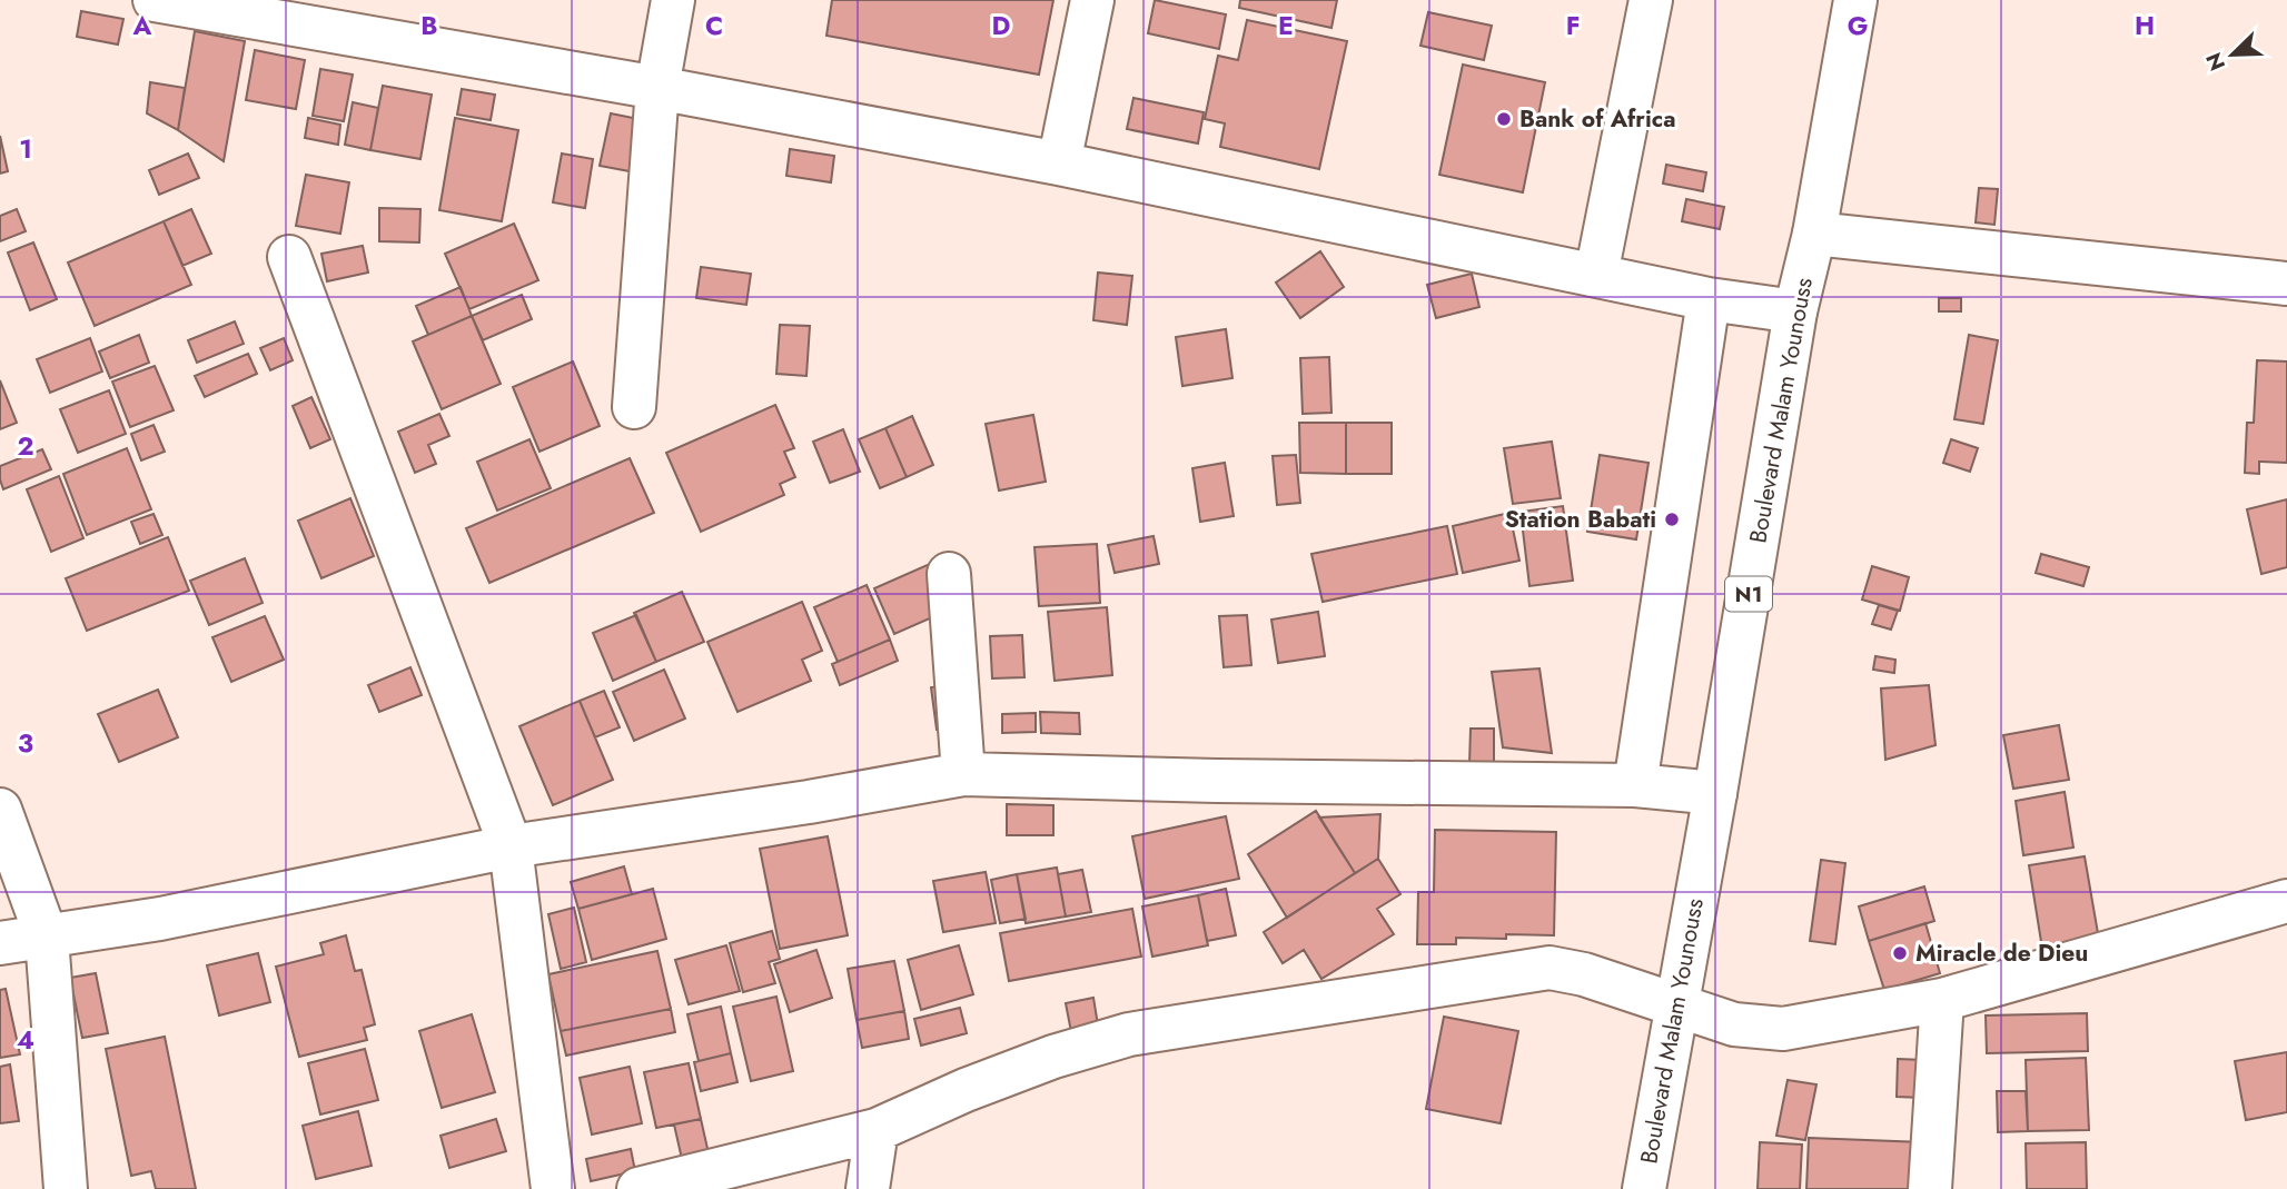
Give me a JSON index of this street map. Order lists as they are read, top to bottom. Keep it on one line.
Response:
{"streets":{"street":["Boulevard Malam Younouss","N1"]},"places":["Bank of Africa","Station Babati","Miracle de Dieu"],"north":"bottom left","grid":{"columns":["A","B","C","D","E","F","G","H"],"rows":["1","2","3","4"]}}
